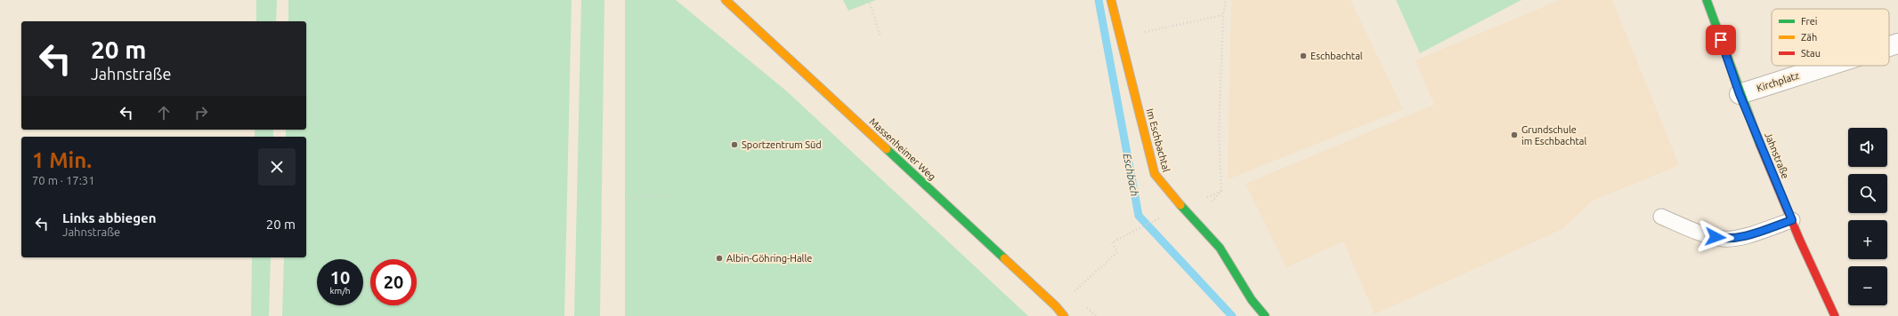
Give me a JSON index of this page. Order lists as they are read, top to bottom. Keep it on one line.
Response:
{"streets":{"street":["Kirchplatz","Im Eschbachtal","Massenheimer Weg","Jahnstraße"]},"crossings":[["Kirchplatz","Jahnstraße"]],"water":["Eschbach"],"places":["Eschbachtal","Grundschule im Eschbachtal","Sportzentrum Süd","Albin-Göhring-Halle"],"legend":["Frei","Zäh","Stau"],"page":{"turn":["20 m","Jahnstraße"],"map_buttons":["+","−"],"heading":["1 Min.","70 m · 17:31"],"list":[{"name":"Links abbiegen","note":"Jahnstraße","value":"20 m"}],"speed":"10 km/h","limit":"20"}}
